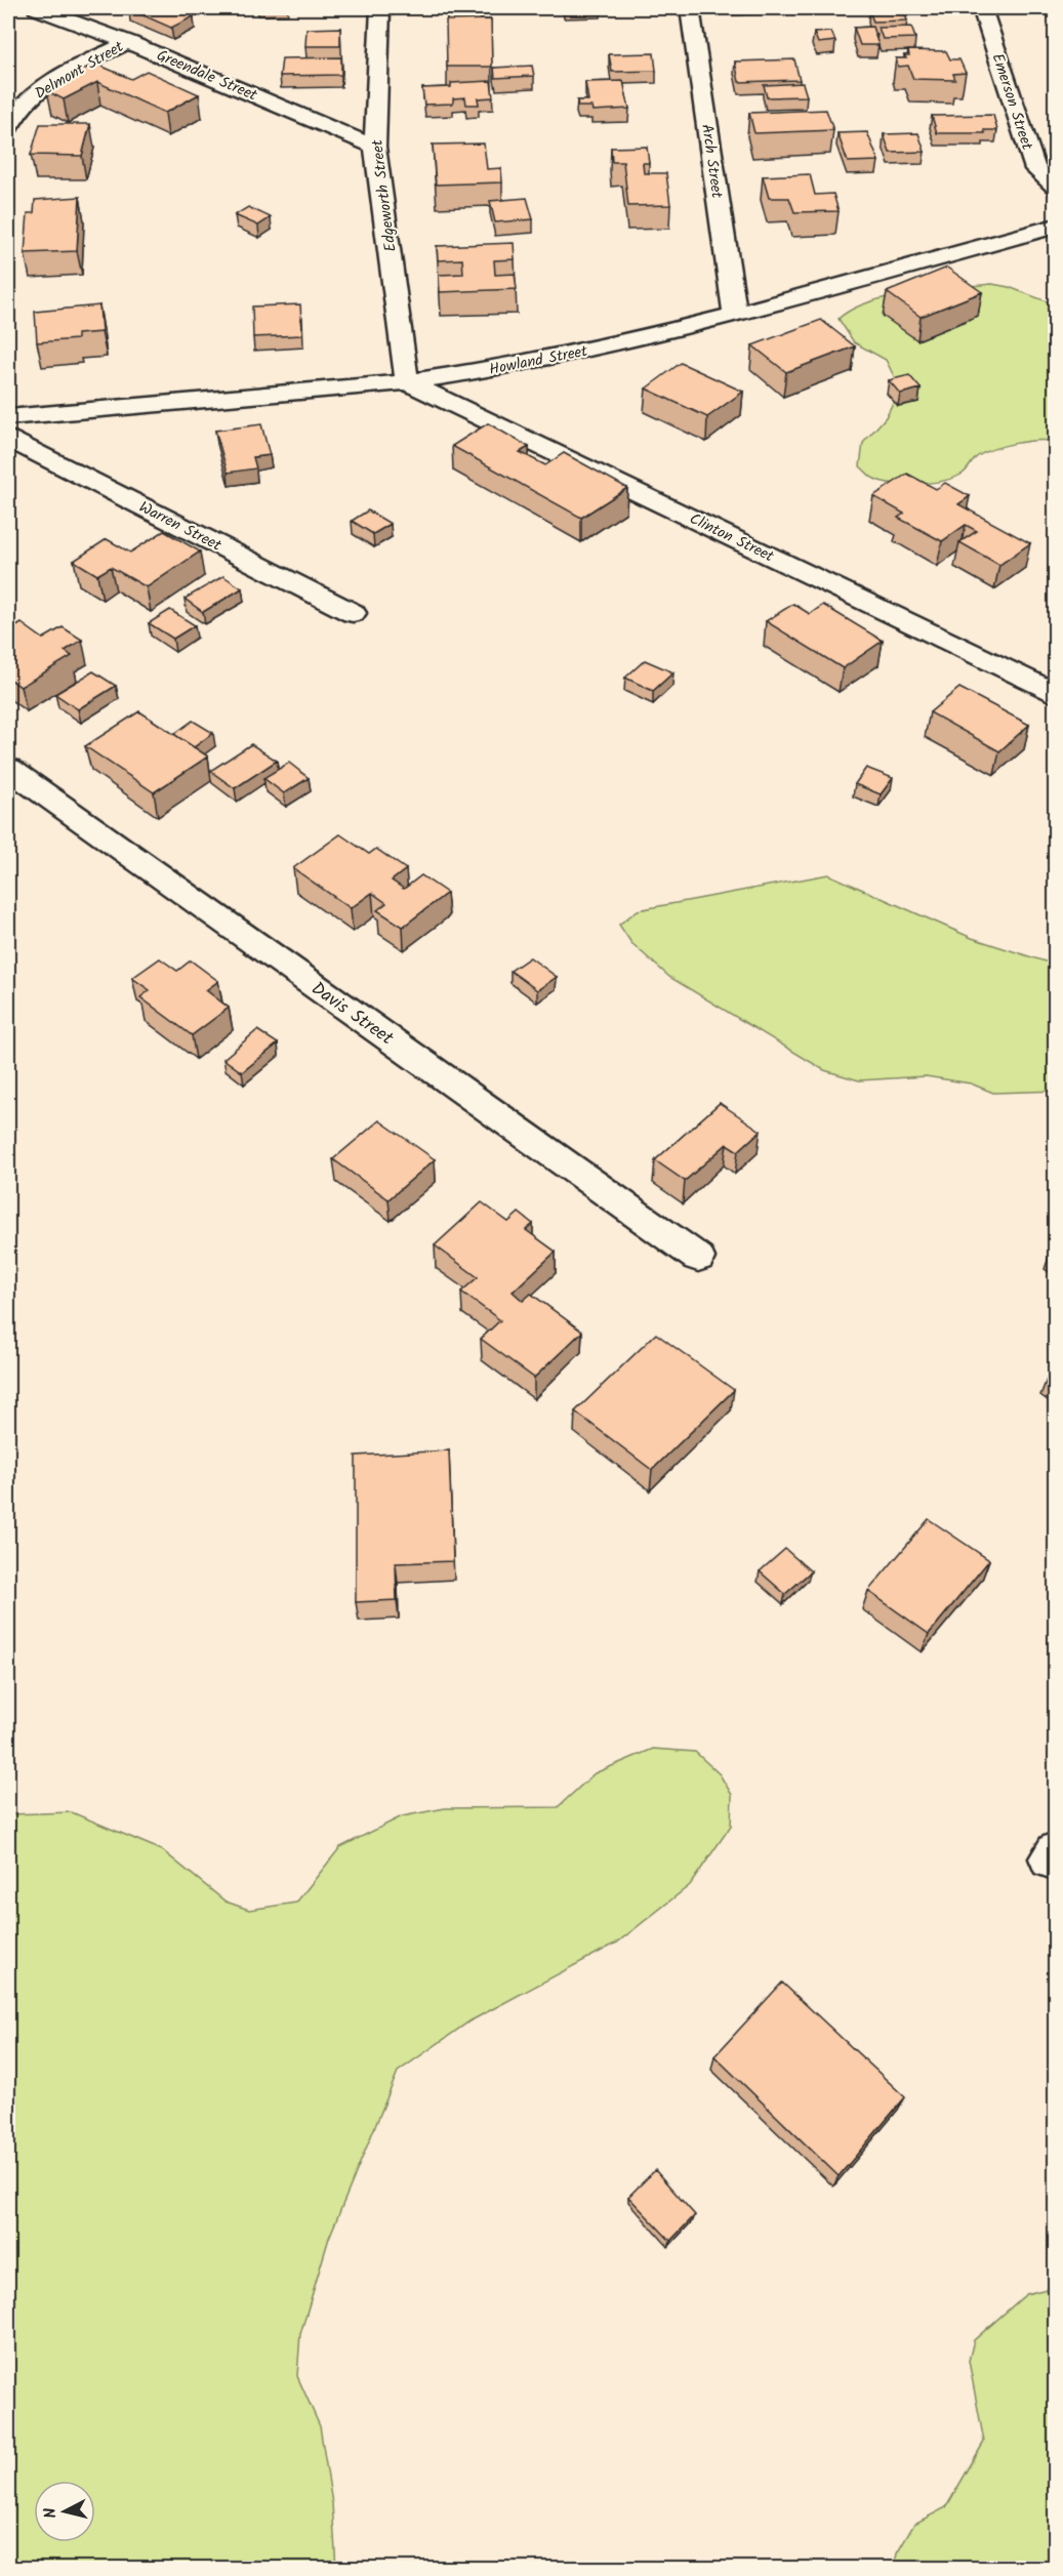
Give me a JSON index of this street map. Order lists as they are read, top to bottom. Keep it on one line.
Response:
{"streets":{"street":["Delmont Street","Greendale Street","Emerson Street","Arch Street","Edgeworth Street","Howland Street","Warren Street","Clinton Street","Davis Street"]},"crossings":[["Delmont Street","Greendale Street"],["Greendale Street","Edgeworth Street"],["Arch Street","Howland Street"],["Edgeworth Street","Howland Street"],["Edgeworth Street","Clinton Street"],["Howland Street","Clinton Street"]],"north":"left"}
